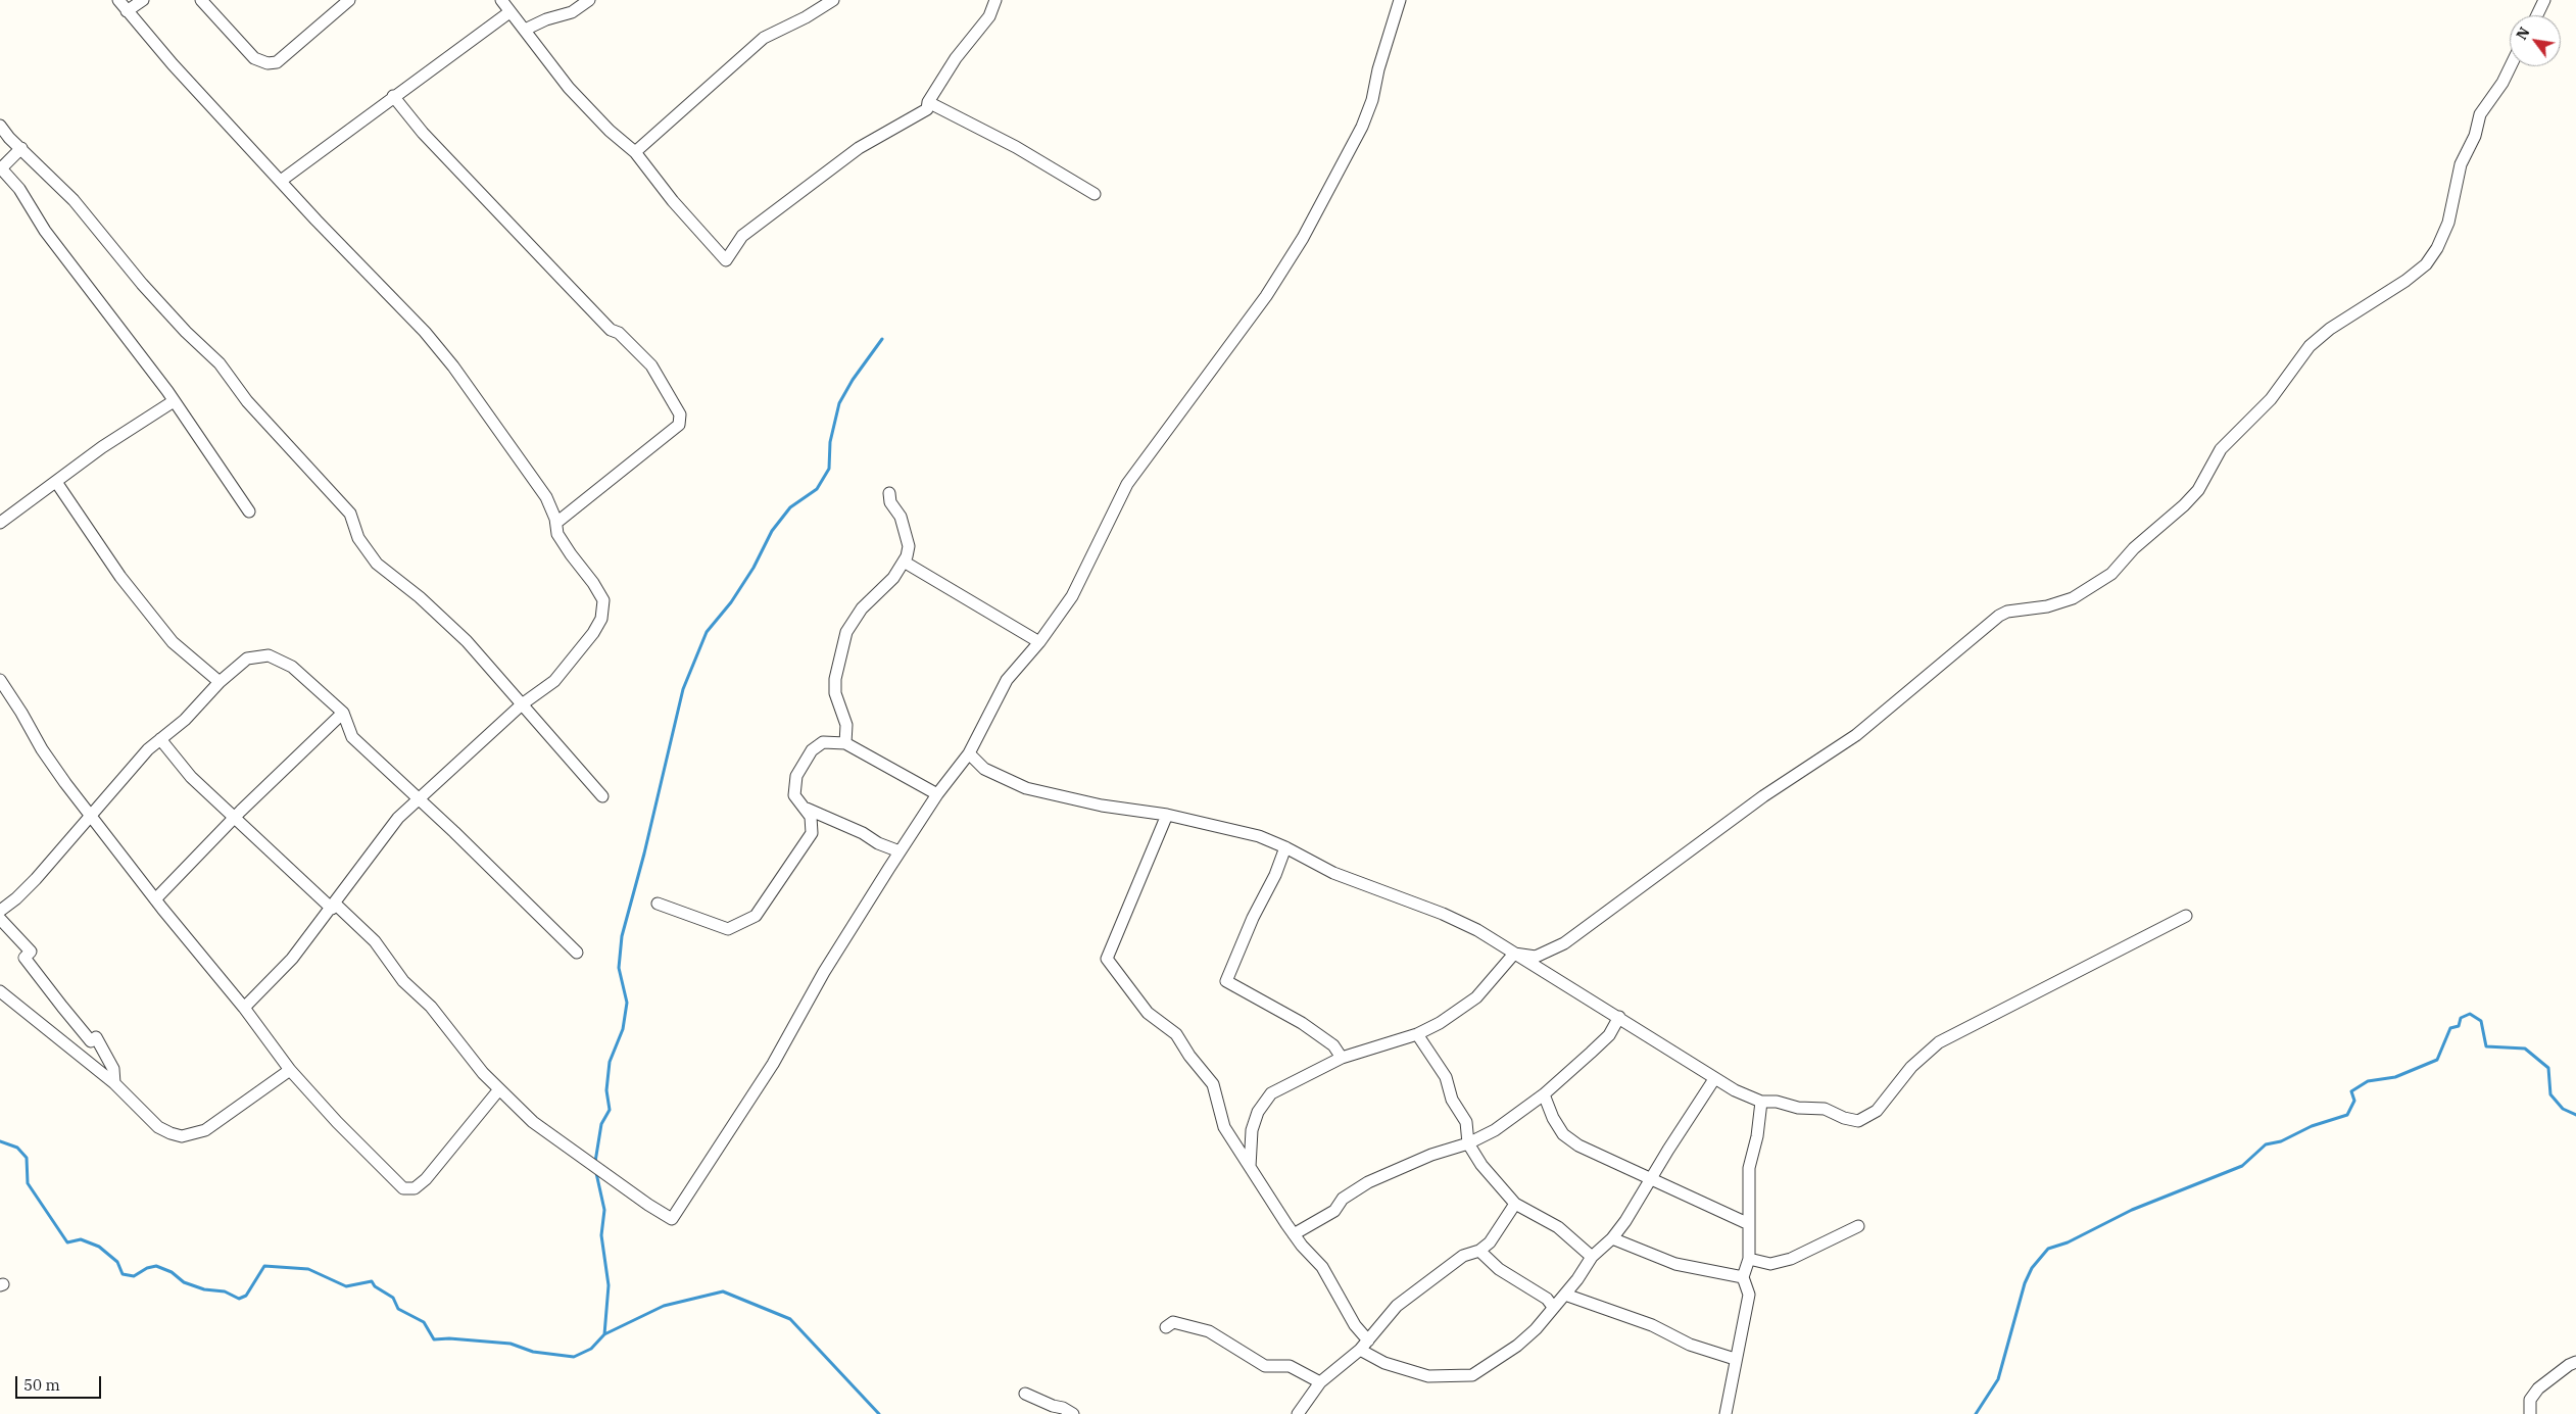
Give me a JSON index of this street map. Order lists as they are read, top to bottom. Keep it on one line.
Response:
{"scale_bar":"50 m","north":"top left"}
